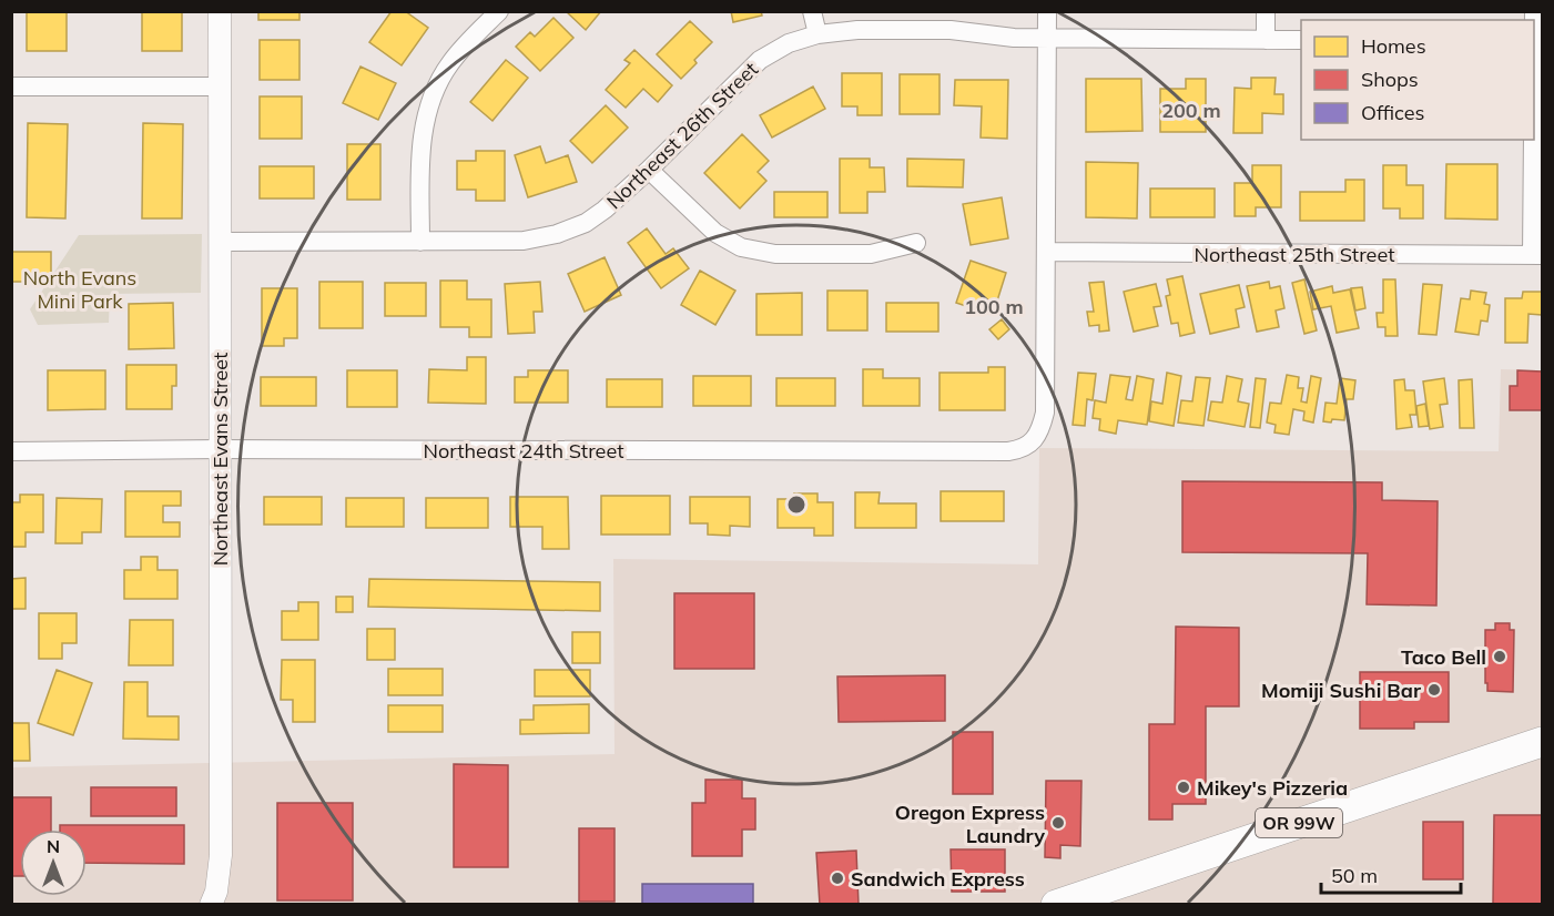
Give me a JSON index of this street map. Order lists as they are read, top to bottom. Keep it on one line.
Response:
{"streets":{"highway":["OR 99W"],"street":["Northeast 26th Street","Northeast 25th Street","Northeast 24th Street","Northeast Evans Street"]},"crossings":[["Northeast 26th Street","Northeast Evans Street"],["Northeast 25th Street","Northeast 24th Street"],["Northeast 24th Street","Northeast Evans Street"]],"parks":["North Evans Mini Park"],"places":["Taco Bell","Momiji Sushi Bar","Mikey's Pizzeria","Oregon Express Laundry","Sandwich Express"],"legend":["Homes","Shops","Offices"],"scale_bar":"50 m","north":"top","rings":["200 m","100 m"]}
